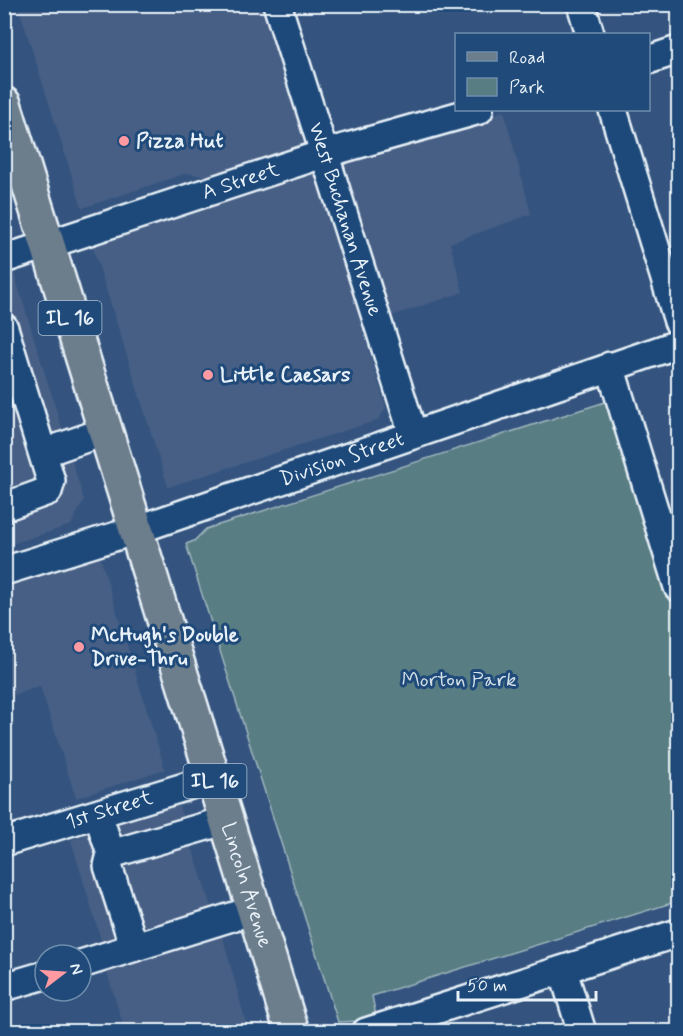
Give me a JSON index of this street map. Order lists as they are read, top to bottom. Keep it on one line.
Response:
{"streets":{"main road":["IL 16","Lincoln Avenue"],"street":["A Street","West Buchanan Avenue","Division Street","1st Street"]},"crossings":[["A Street","West Buchanan Avenue"],["A Street","IL 16"],["West Buchanan Avenue","Division Street"],["IL 16","Division Street"],["IL 16","Lincoln Avenue"],["Division Street","Lincoln Avenue"],["1st Street","Lincoln Avenue"]],"parks":["Morton Park"],"places":["Pizza Hut","Little Caesars","McHugh's Double Drive-Thru"],"legend":["Road","Park"],"scale_bar":"50 m","north":"right"}
